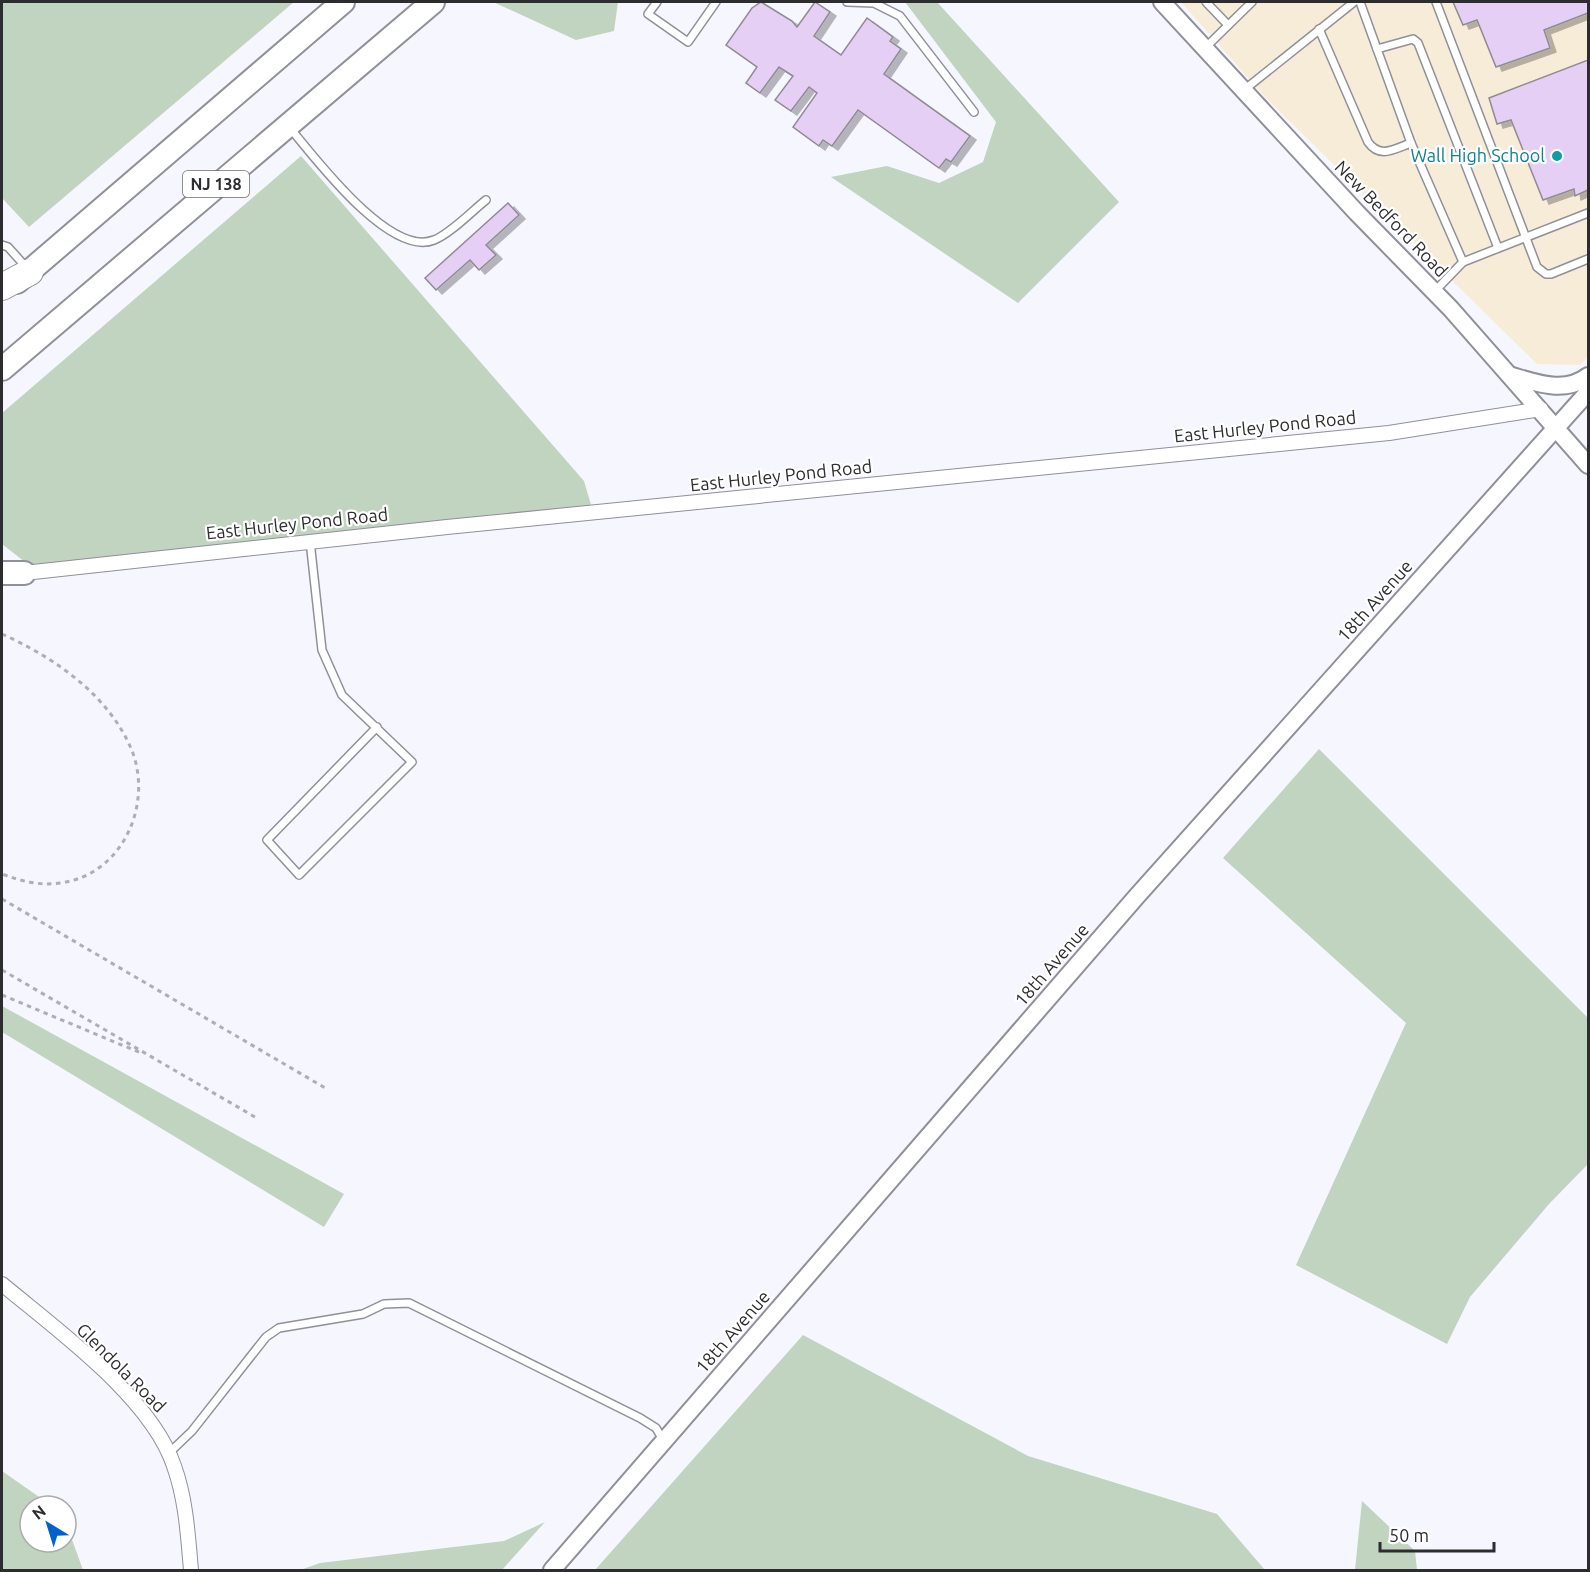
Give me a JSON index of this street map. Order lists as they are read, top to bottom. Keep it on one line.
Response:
{"streets":{"highway":["NJ 138"],"street":["New Bedford Road","East Hurley Pond Road","18th Avenue","Glendola Road"]},"crossings":[["New Bedford Road","East Hurley Pond Road"],["New Bedford Road","18th Avenue"]],"places":["Wall High School"],"scale_bar":"50 m","north":"top left"}
